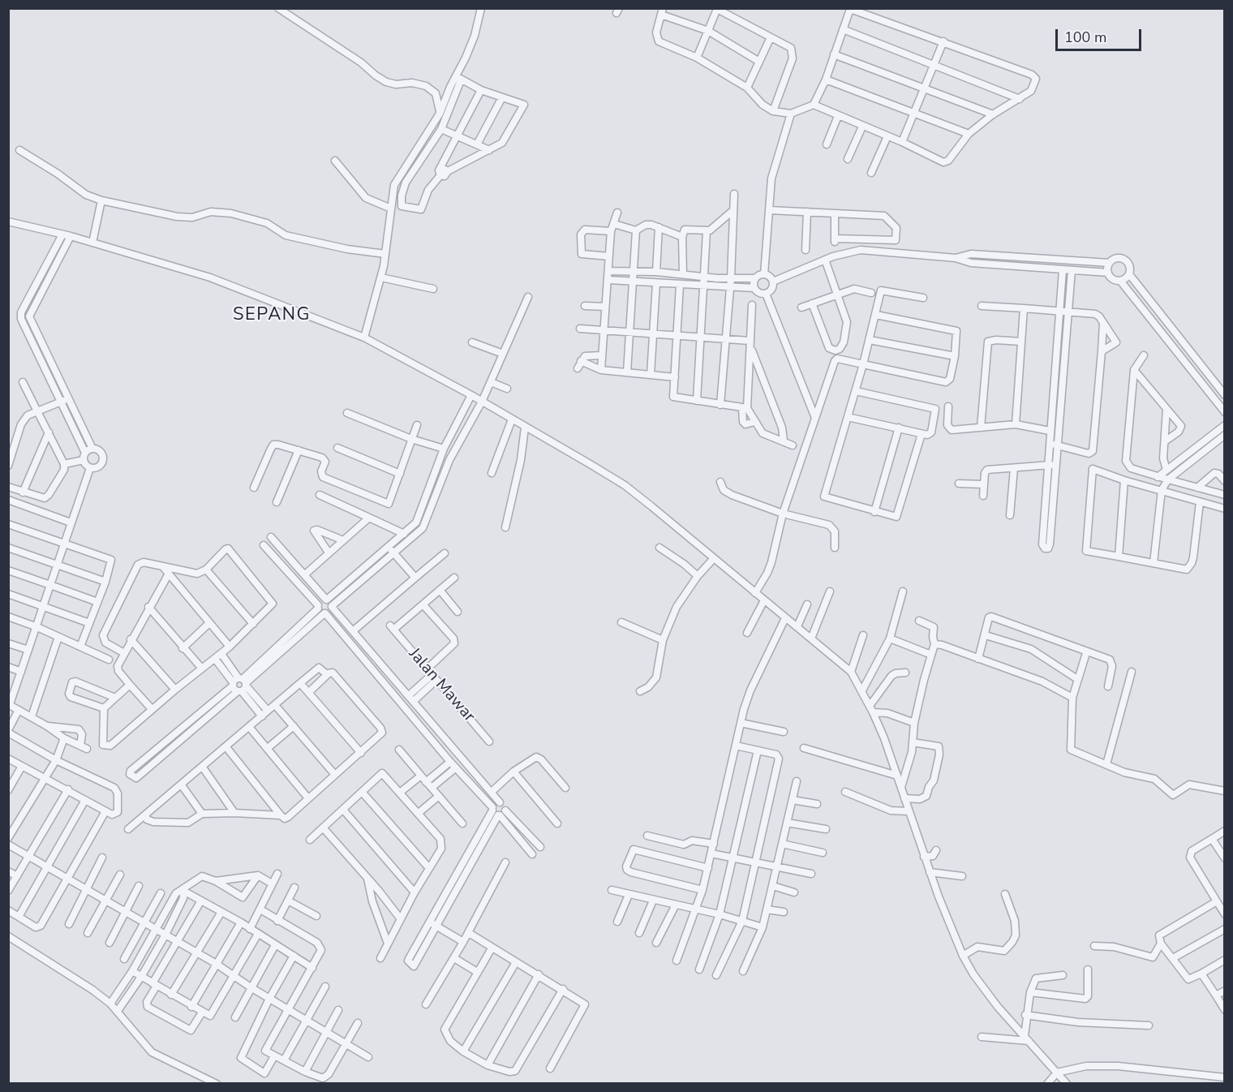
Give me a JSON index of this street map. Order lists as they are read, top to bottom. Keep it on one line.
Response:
{"streets":{"street":["Jalan Mawar"]},"districts":["SEPANG"],"scale_bar":"100 m"}
